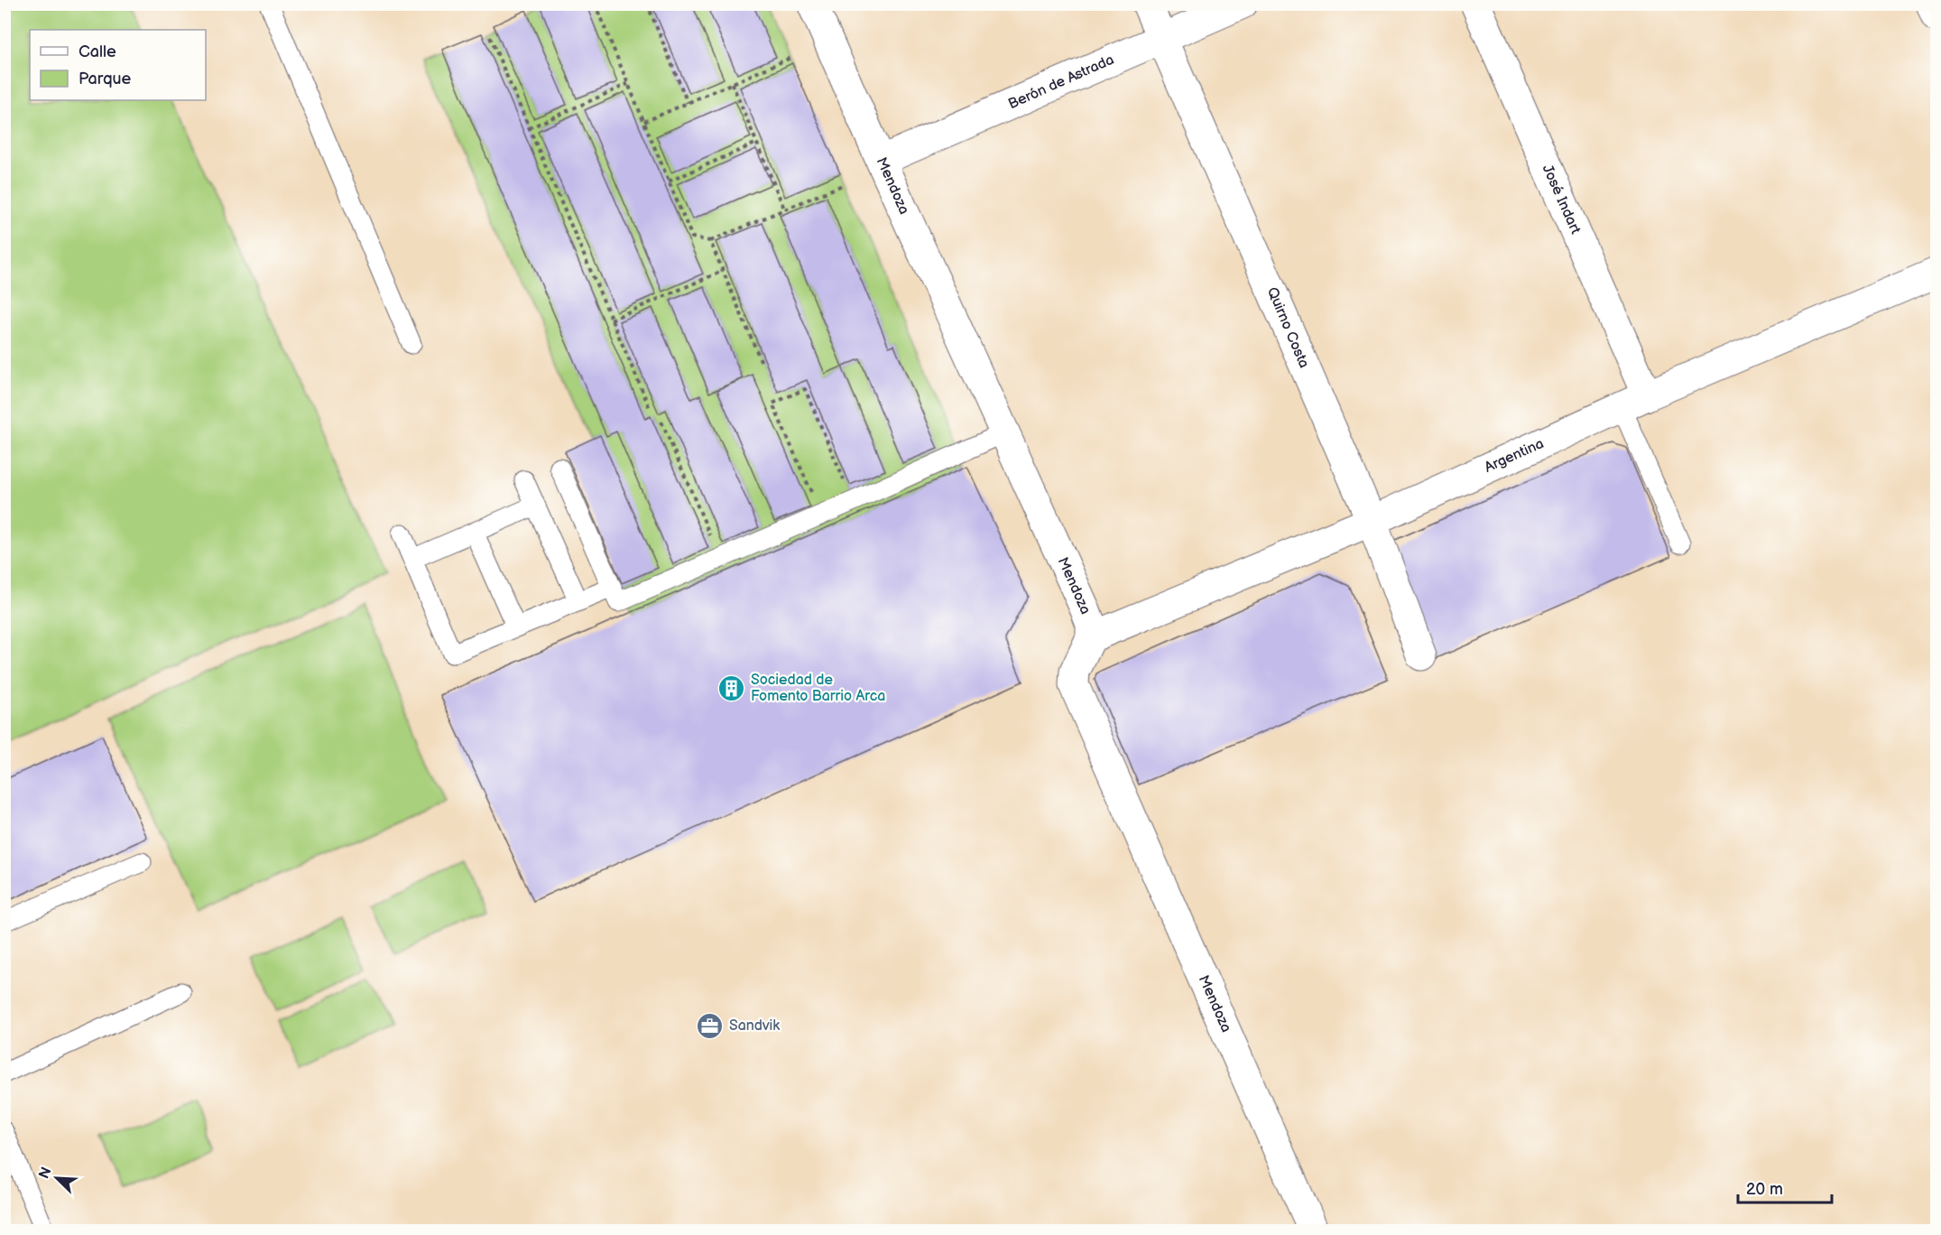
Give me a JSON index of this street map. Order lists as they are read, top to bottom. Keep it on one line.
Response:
{"streets":{"street":["Berón de Astrada","Mendoza","José Indart","Quirno Costa","Argentina"]},"crossings":[["Berón de Astrada","Mendoza"],["Berón de Astrada","Quirno Costa"],["Mendoza","Argentina"],["José Indart","Argentina"],["Quirno Costa","Argentina"]],"places":{"building":["Sociedad de Fomento Barrio Arca"],"office":["Sandvik"]},"legend":["Calle","Parque"],"scale_bar":"20 m","north":"top left"}
